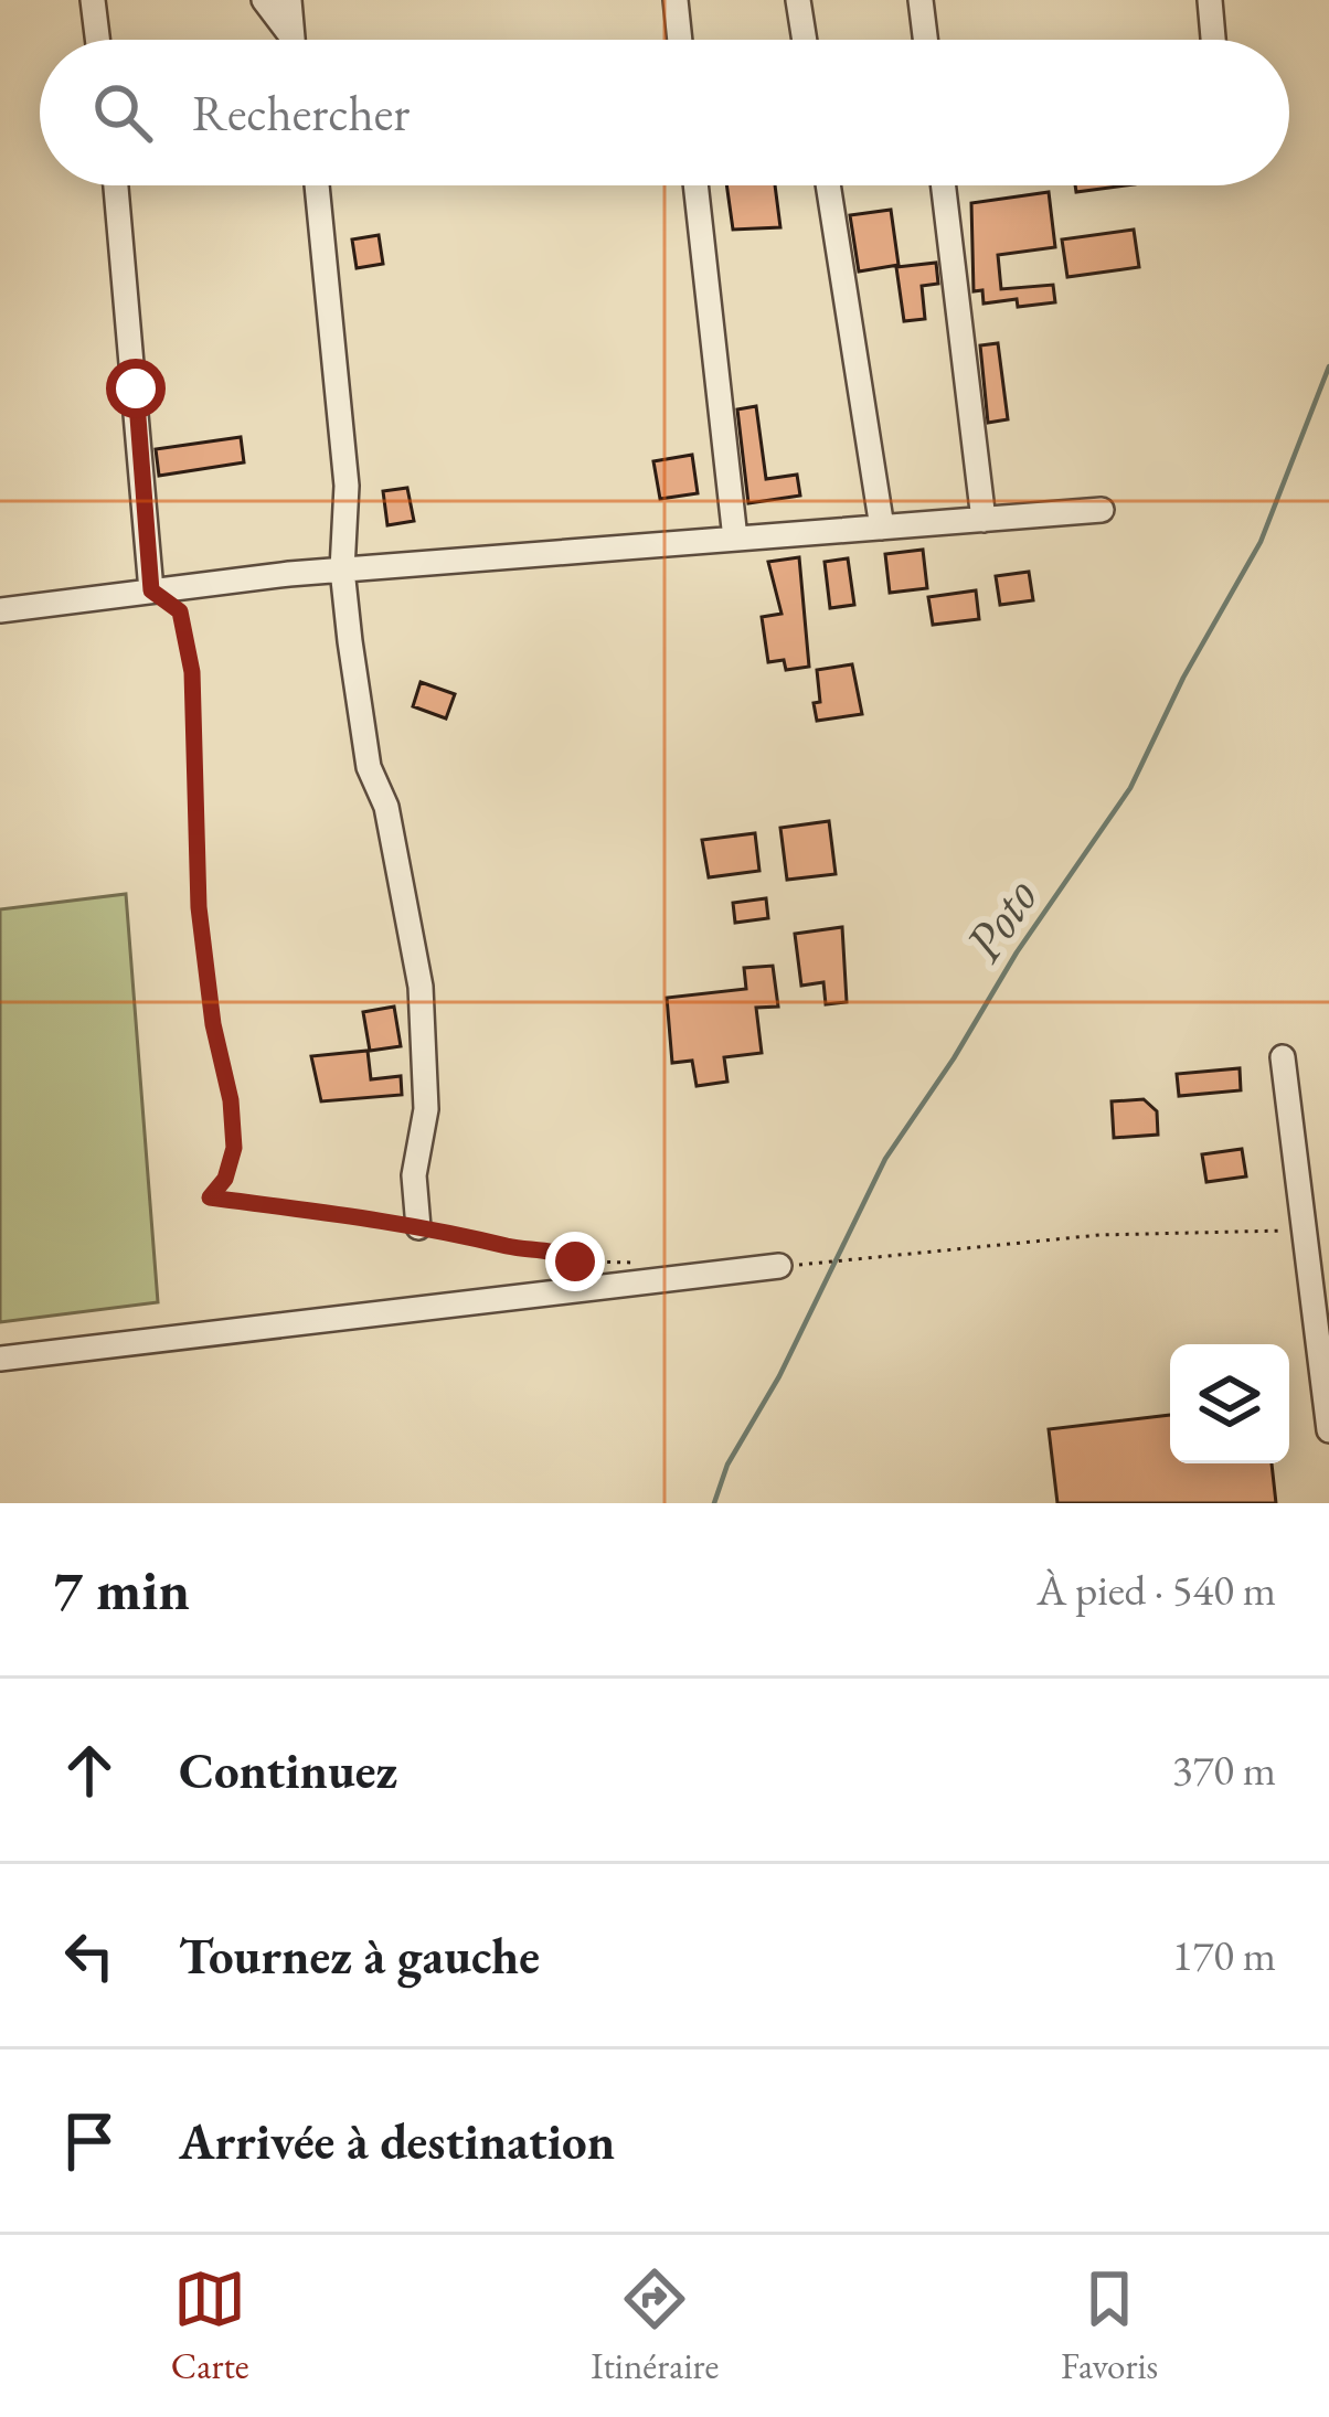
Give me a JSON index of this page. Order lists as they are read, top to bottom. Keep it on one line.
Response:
{"water":["Poto"],"page":{"search":"Rechercher","heading":["7 min","À pied · 540 m"],"list":[["Continuez","370 m"],["Tournez à gauche","170 m"],"Arrivée à destination"],"nav":["Carte","Itinéraire","Favoris"]}}
